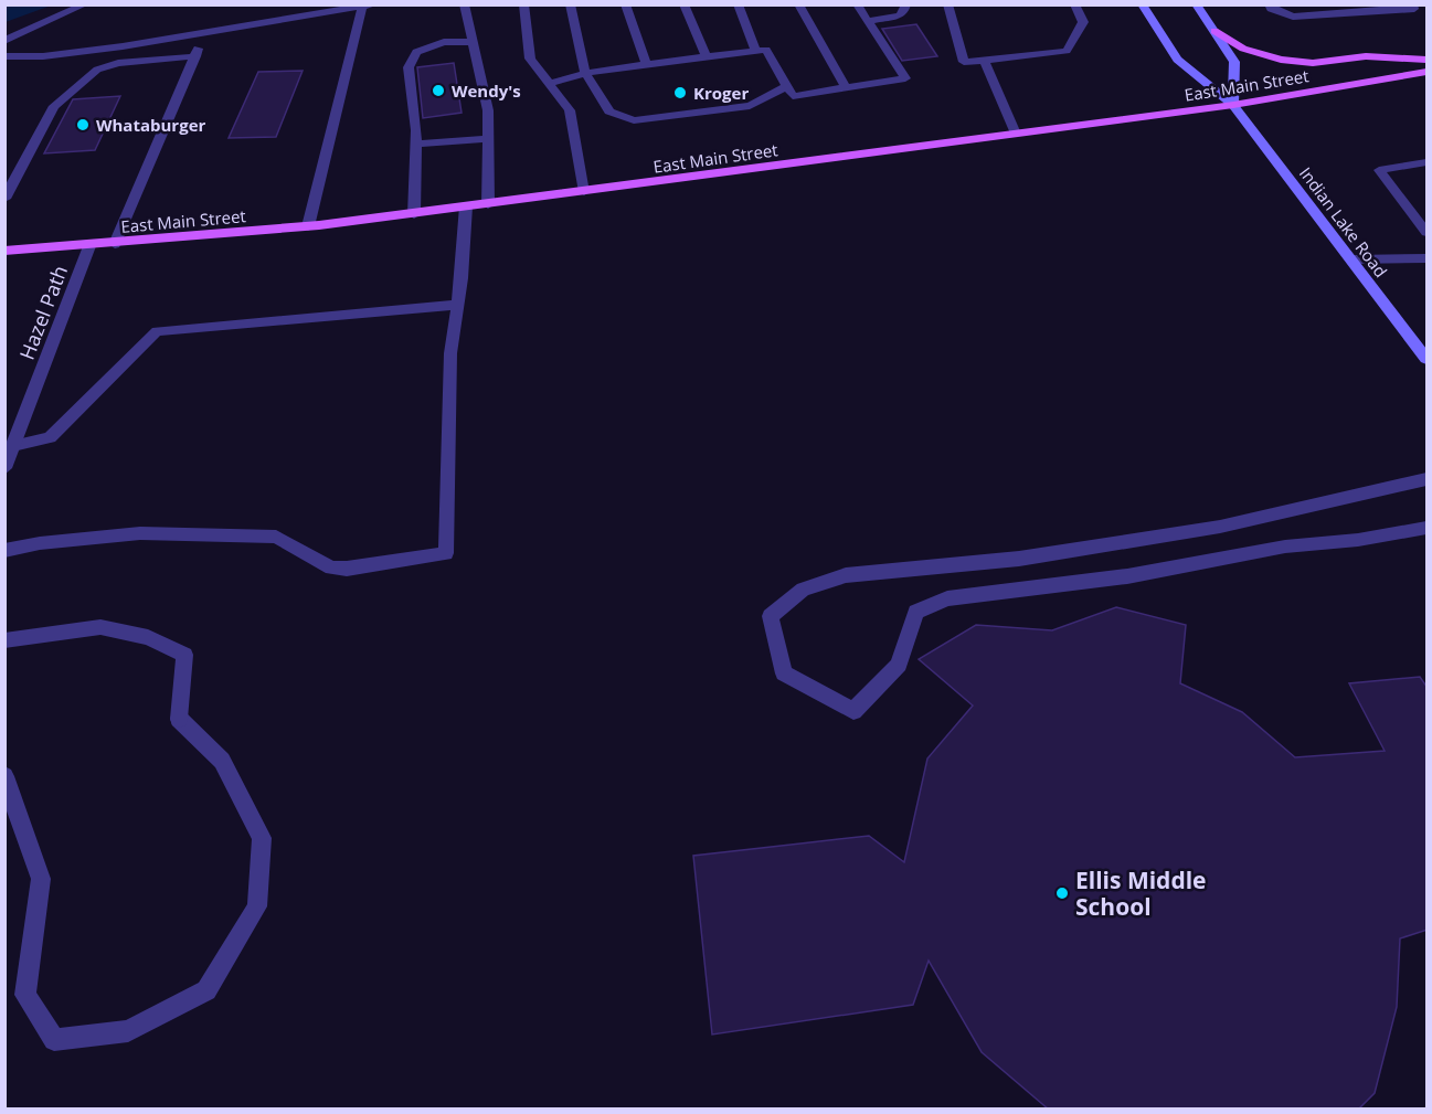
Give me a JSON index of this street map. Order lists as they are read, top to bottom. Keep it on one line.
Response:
{"streets":{"main road":["East Main Street","Indian Lake Road"],"street":["Hazel Path"]},"crossings":[["East Main Street","Indian Lake Road"],["East Main Street","Hazel Path"]],"places":["Wendy's","Kroger","Whataburger","Ellis Middle School"]}
